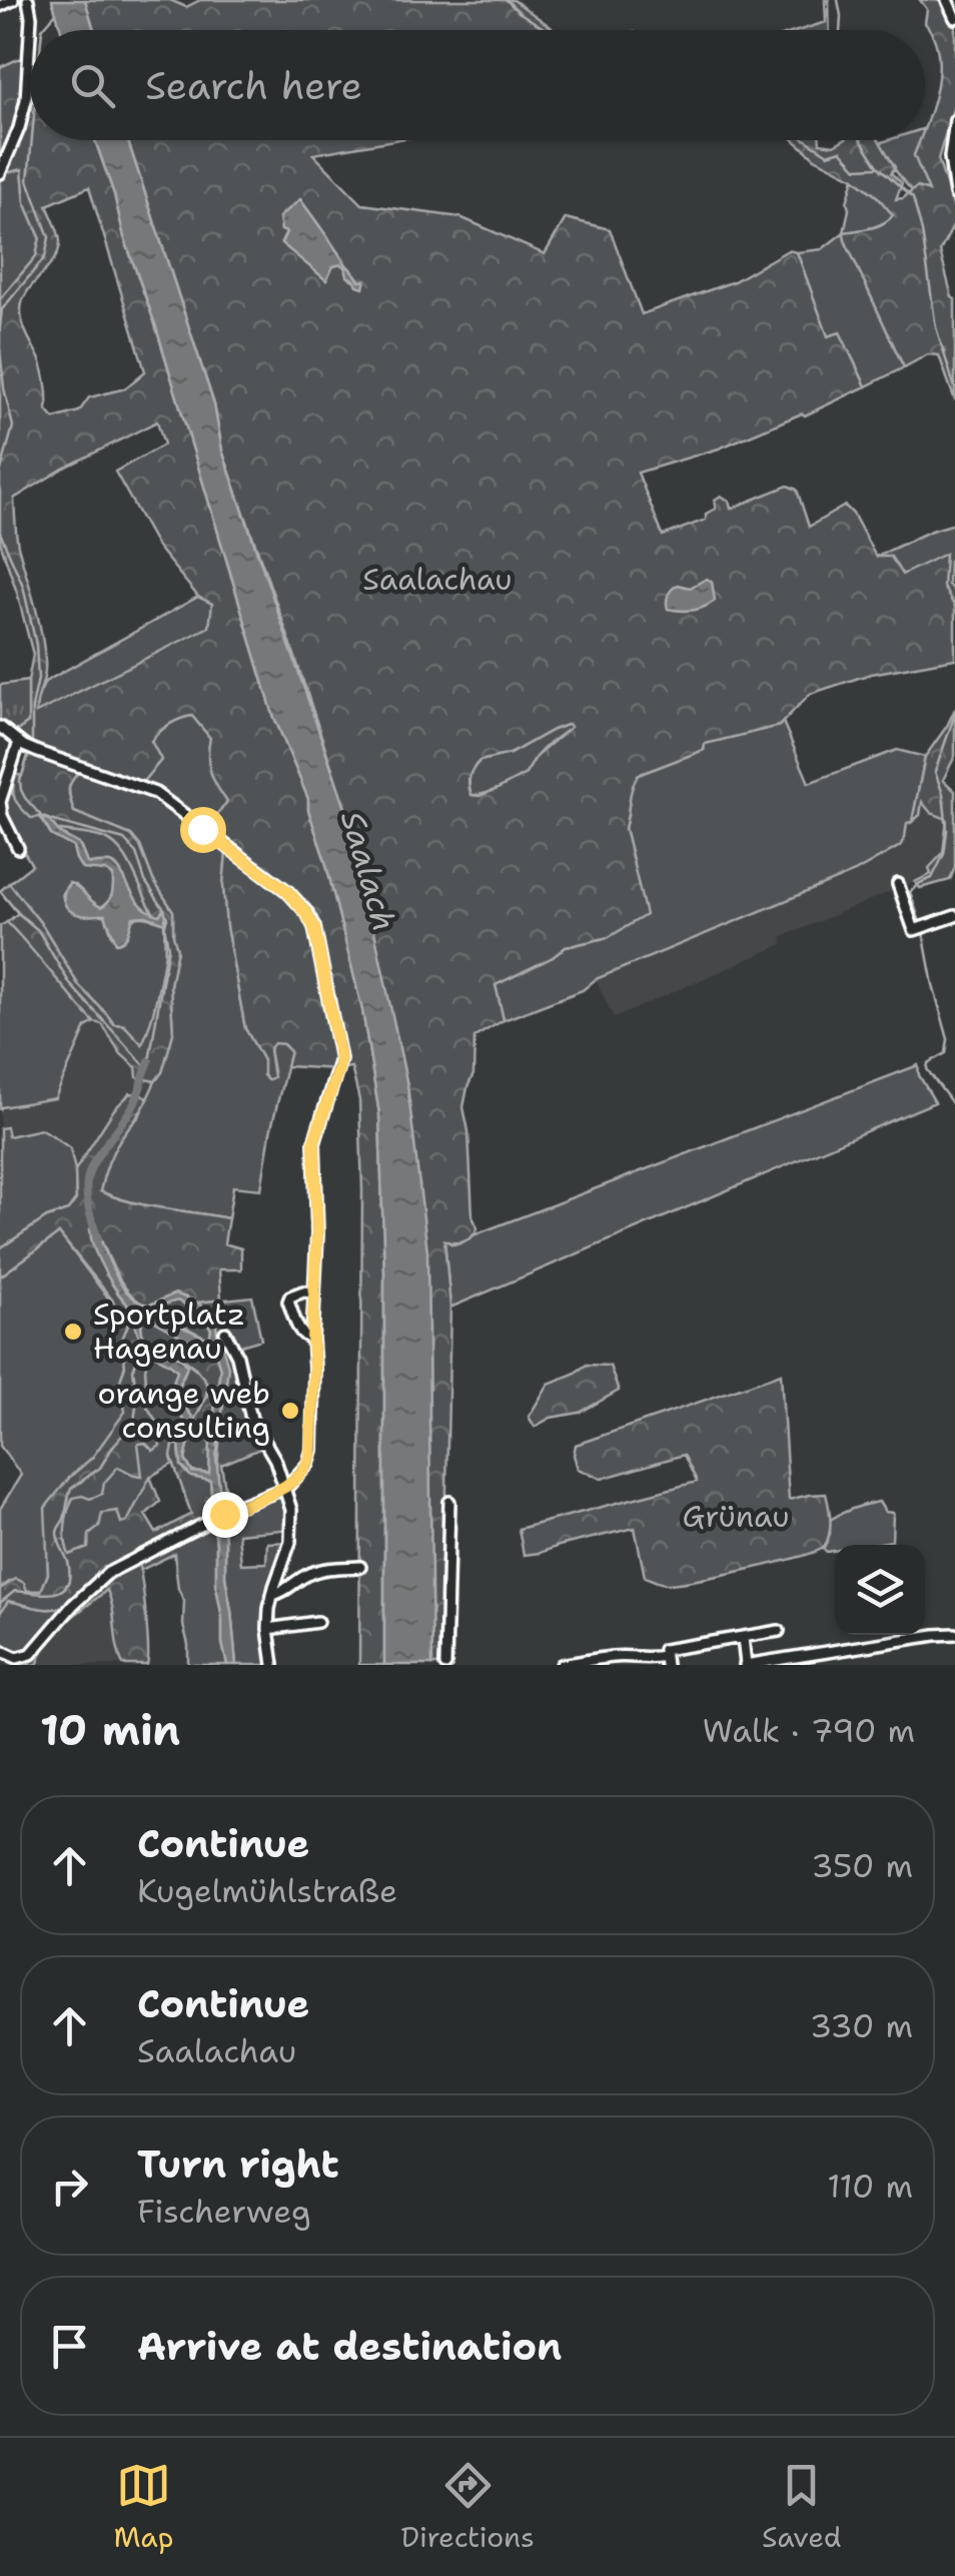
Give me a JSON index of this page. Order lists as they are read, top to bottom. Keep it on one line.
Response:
{"water":["Saalach"],"parks":["Saalachau","Grünau"],"places":["Sportplatz Hagenau","orange web consulting"],"page":{"search":"Search here","heading":["10 min","Walk · 790 m"],"list":[["Continue","Kugelmühlstraße","350 m"],["Continue","Saalachau","330 m"],["Turn right","Fischerweg","110 m"],"Arrive at destination"],"nav":["Map","Directions","Saved"]}}
